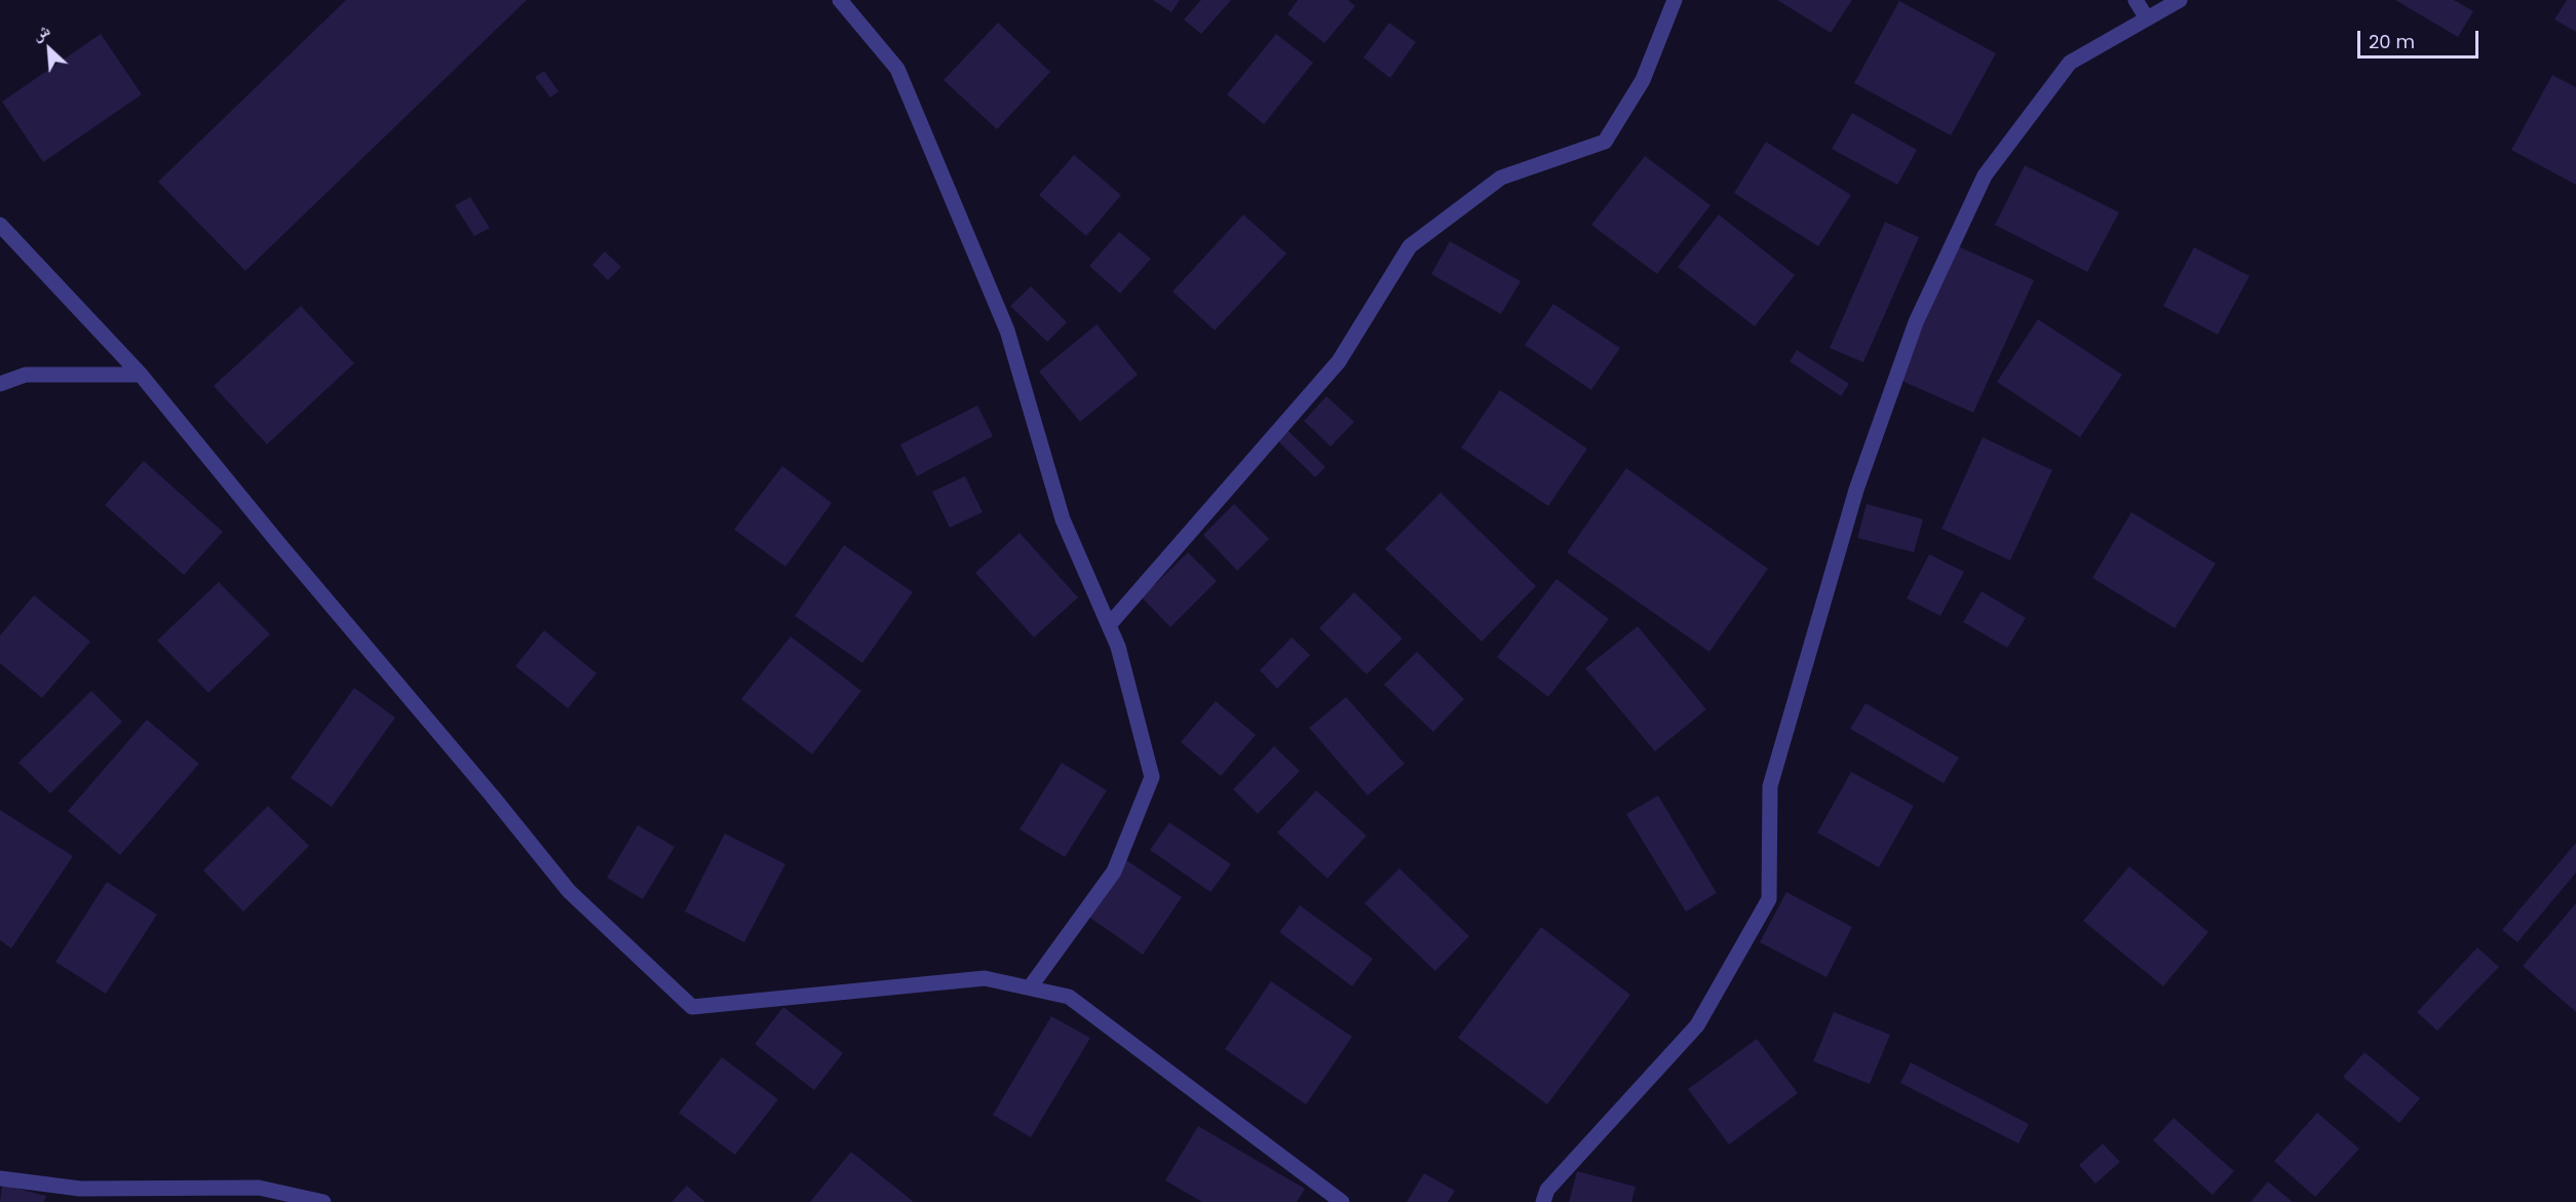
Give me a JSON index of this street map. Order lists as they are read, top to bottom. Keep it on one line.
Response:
{"scale_bar":"20 m","north":"top left"}
